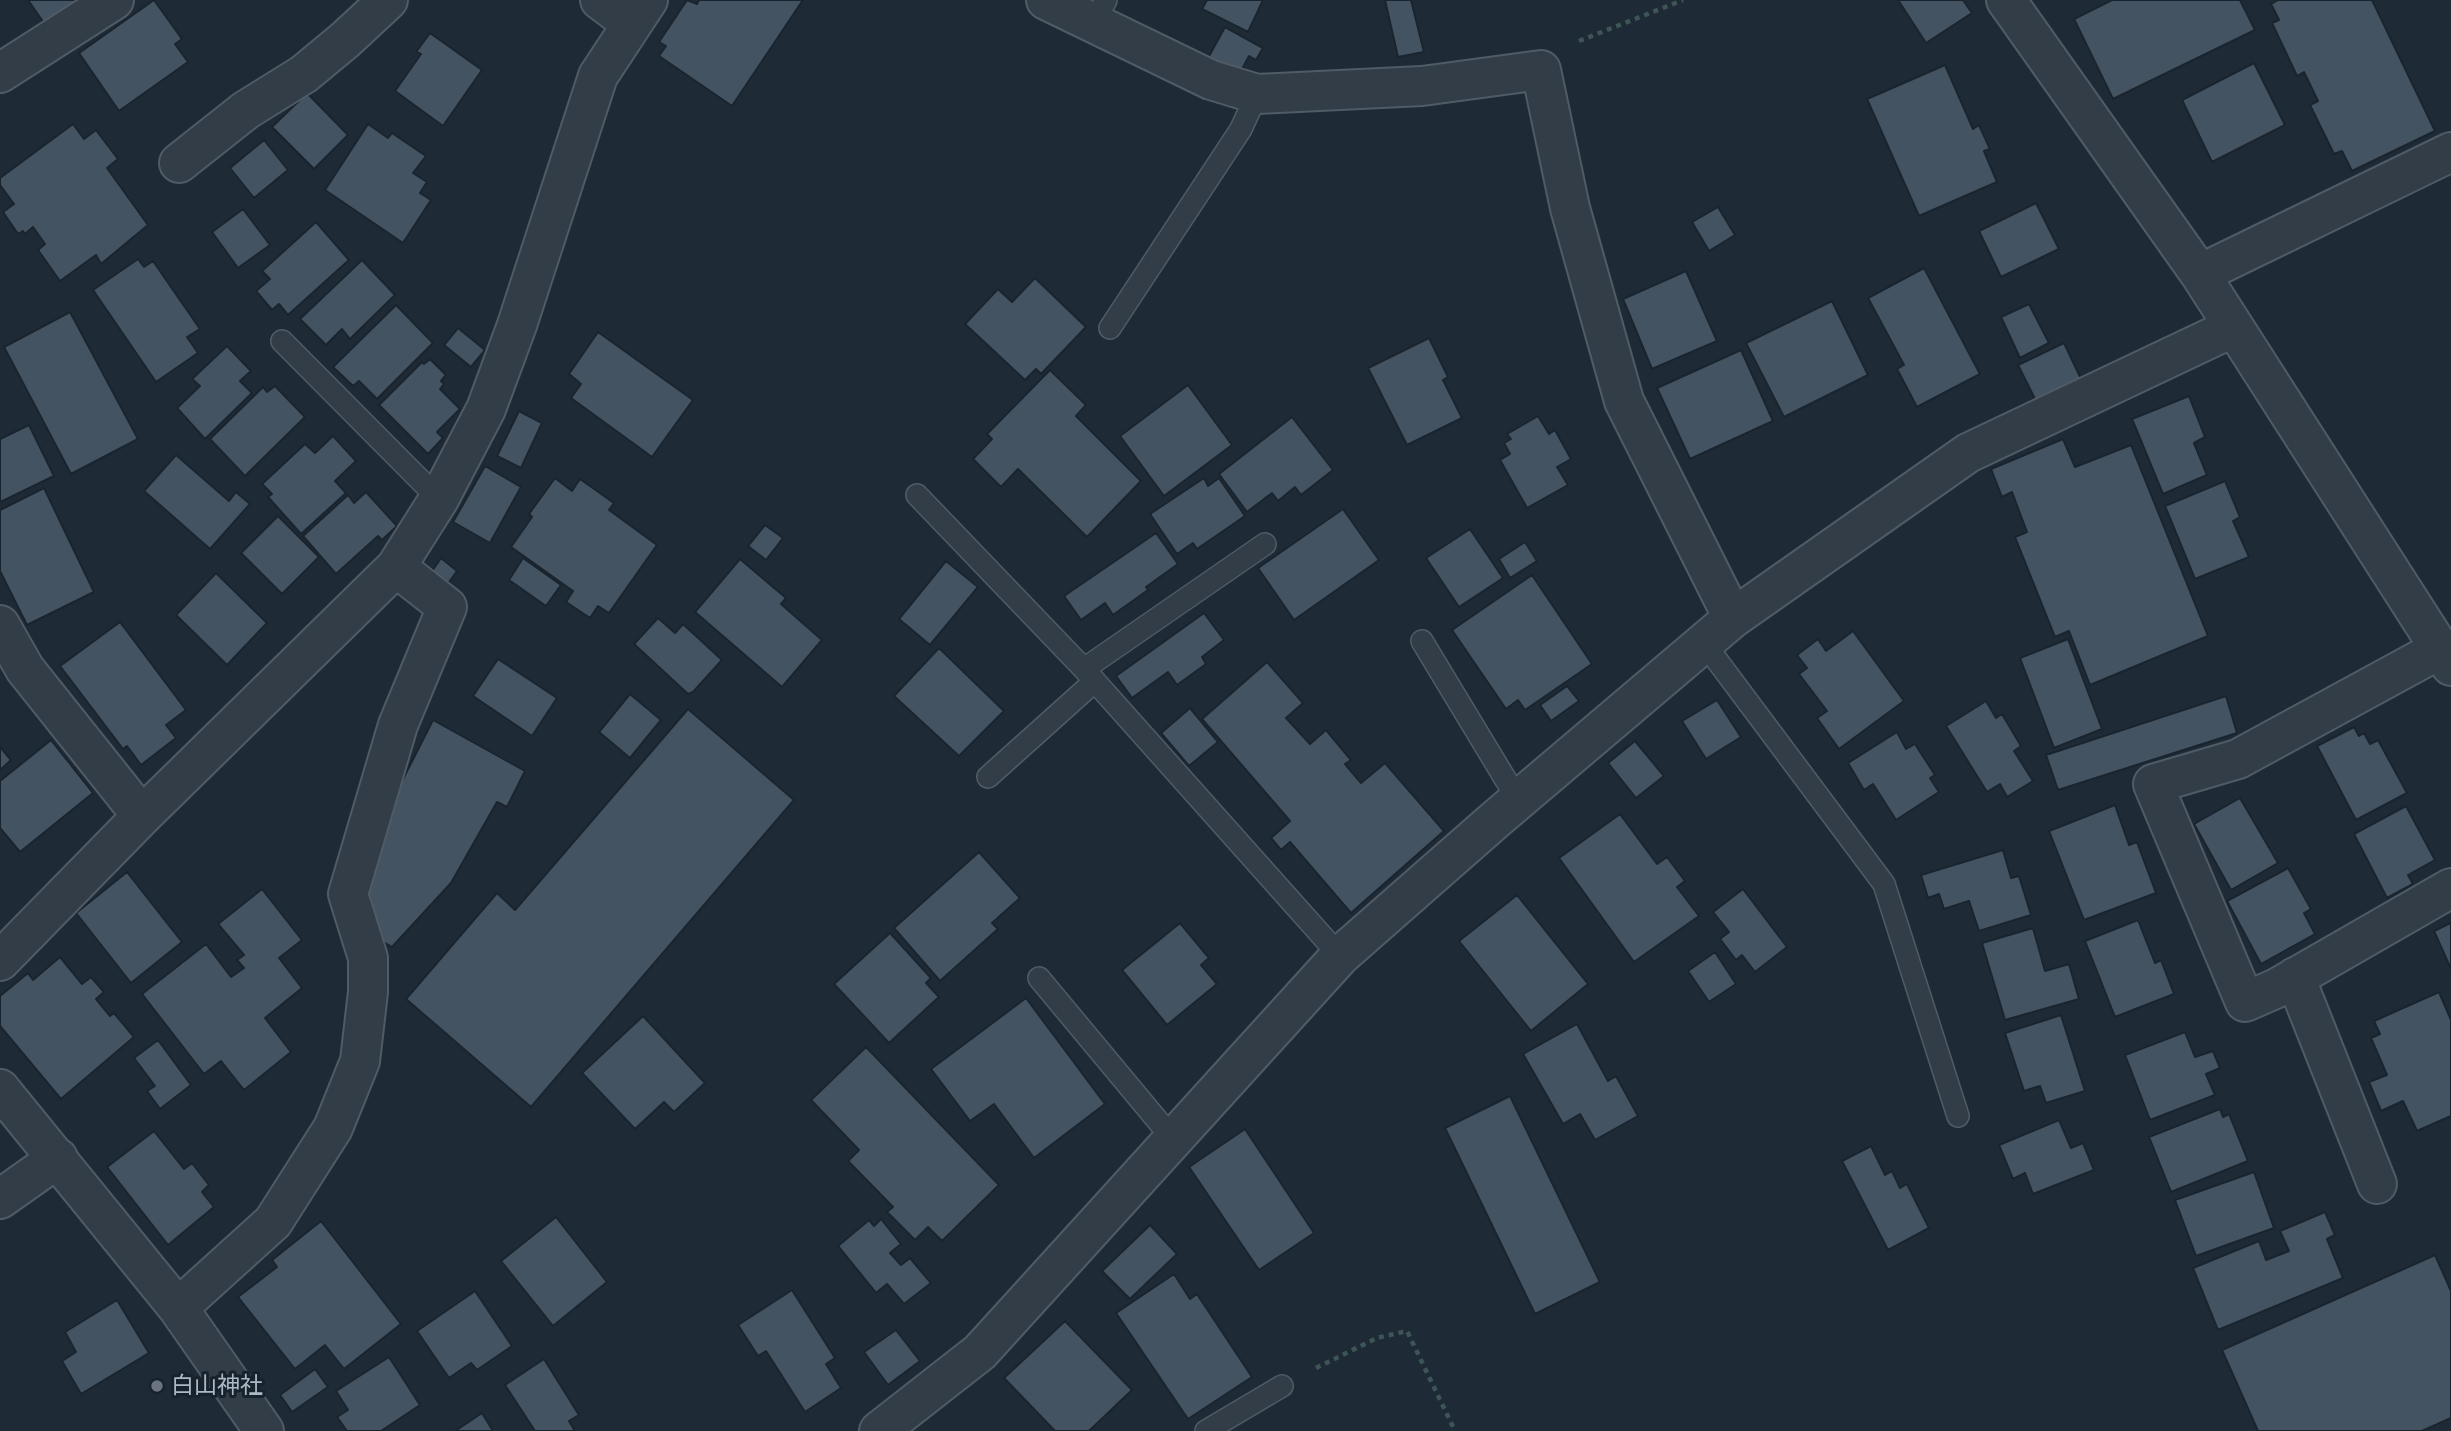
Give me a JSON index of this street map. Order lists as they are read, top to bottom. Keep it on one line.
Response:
{"places":["白山神社"]}
